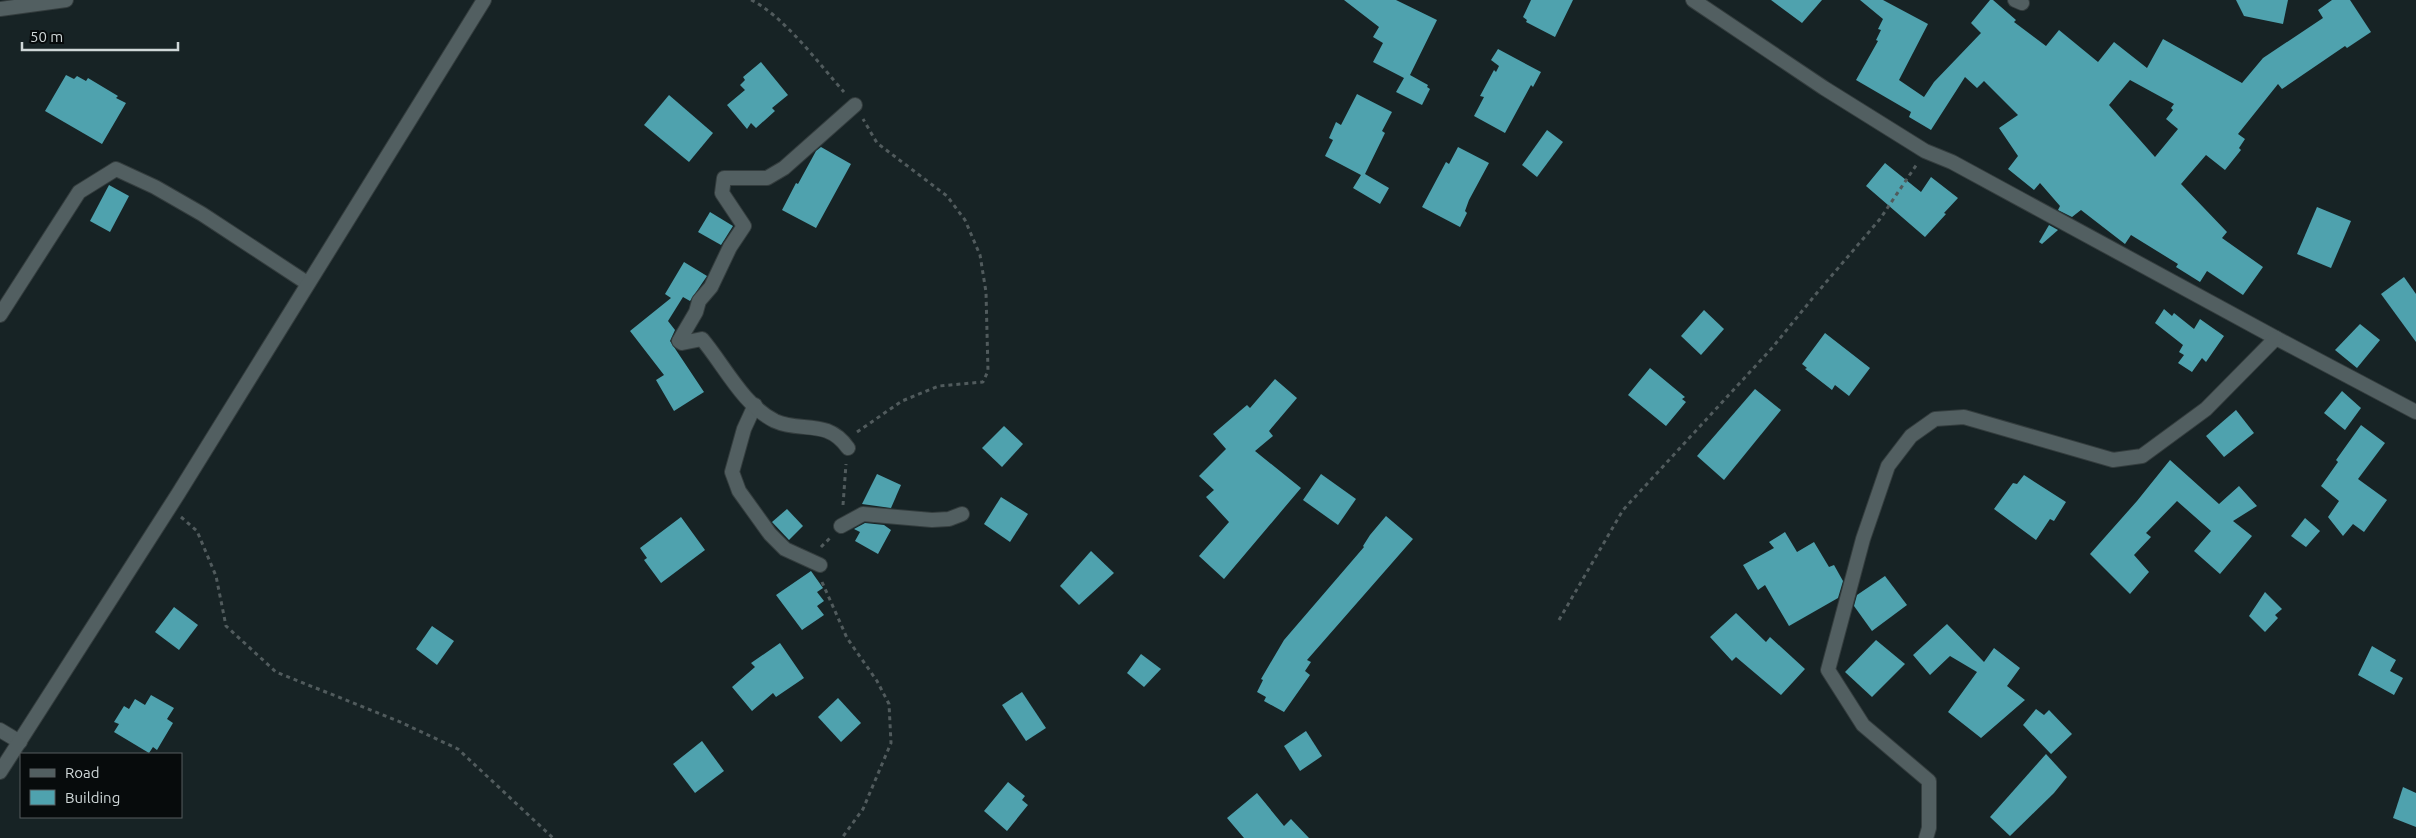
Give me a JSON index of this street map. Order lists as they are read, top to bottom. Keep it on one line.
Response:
{"legend":["Road","Building"],"scale_bar":"50 m"}
